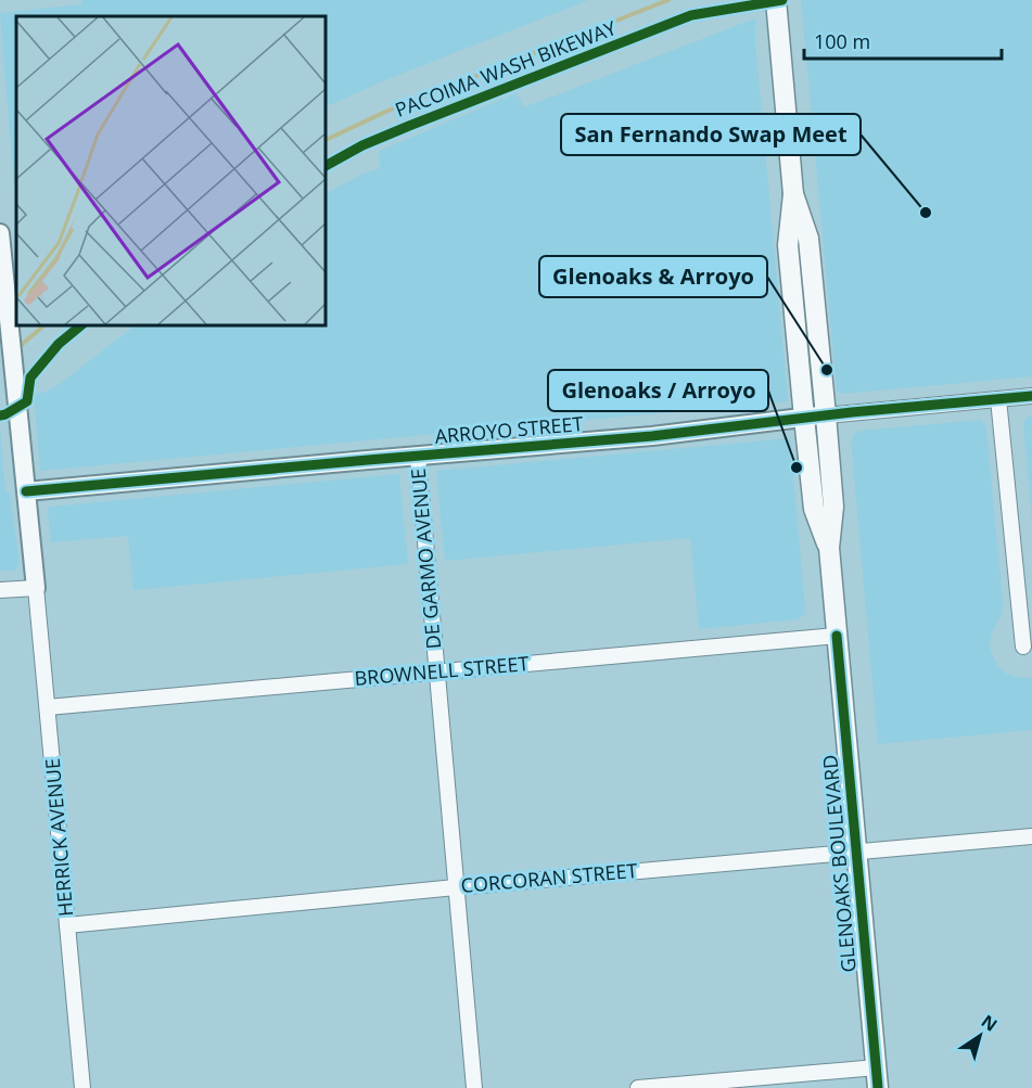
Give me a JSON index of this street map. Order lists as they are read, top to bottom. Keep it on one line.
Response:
{"streets":{"main road":["GLENOAKS BOULEVARD"],"street":["ARROYO STREET","DE GARMO AVENUE","BROWNELL STREET","HERRICK AVENUE","CORCORAN STREET"],"cycle path":["PACOIMA WASH BIKEWAY"]},"crossings":[["ARROYO STREET","DE GARMO AVENUE"],["ARROYO STREET","GLENOAKS BOULEVARD"],["DE GARMO AVENUE","BROWNELL STREET"],["DE GARMO AVENUE","CORCORAN STREET"],["BROWNELL STREET","HERRICK AVENUE"],["BROWNELL STREET","GLENOAKS BOULEVARD"],["HERRICK AVENUE","CORCORAN STREET"],["GLENOAKS BOULEVARD","CORCORAN STREET"]],"places":["San Fernando Swap Meet","Glenoaks & Arroyo","Glenoaks / Arroyo"],"scale_bar":"100 m","north":"top right"}
